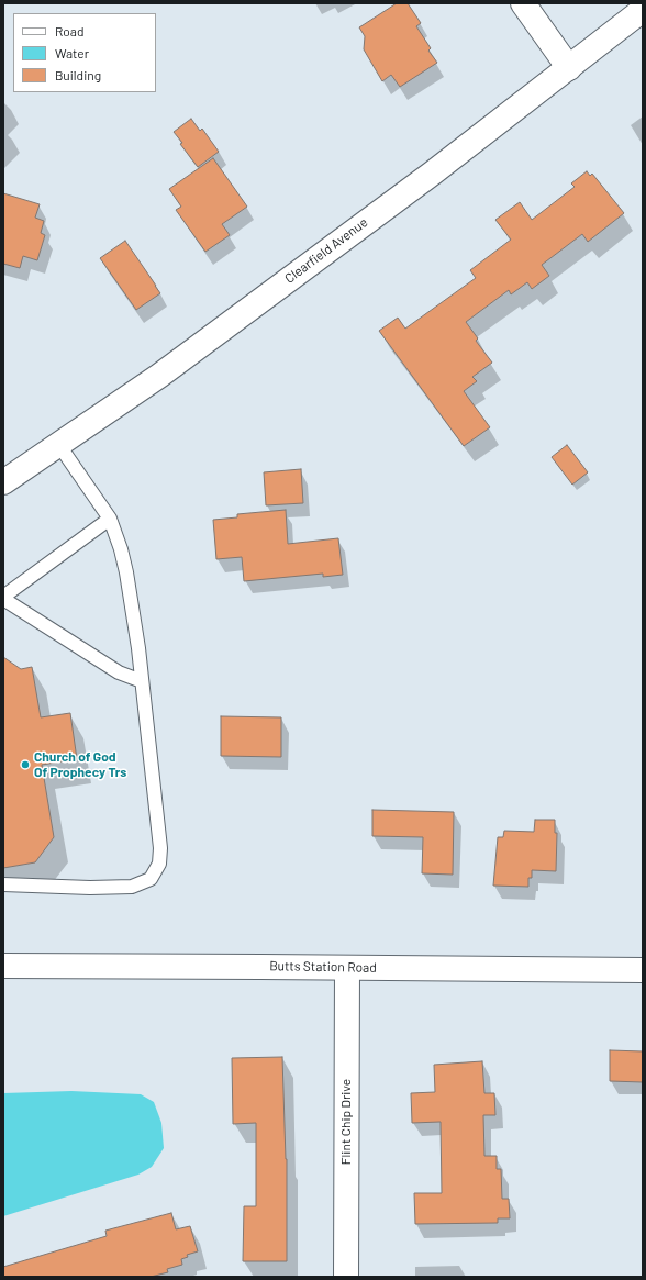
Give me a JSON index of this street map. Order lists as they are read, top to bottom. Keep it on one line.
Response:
{"streets":{"street":["Clearfield Avenue","Butts Station Road","Flint Chip Drive"]},"crossings":[["Butts Station Road","Flint Chip Drive"]],"places":["Church of God Of Prophecy Trs"],"legend":["Road","Water","Building"]}
